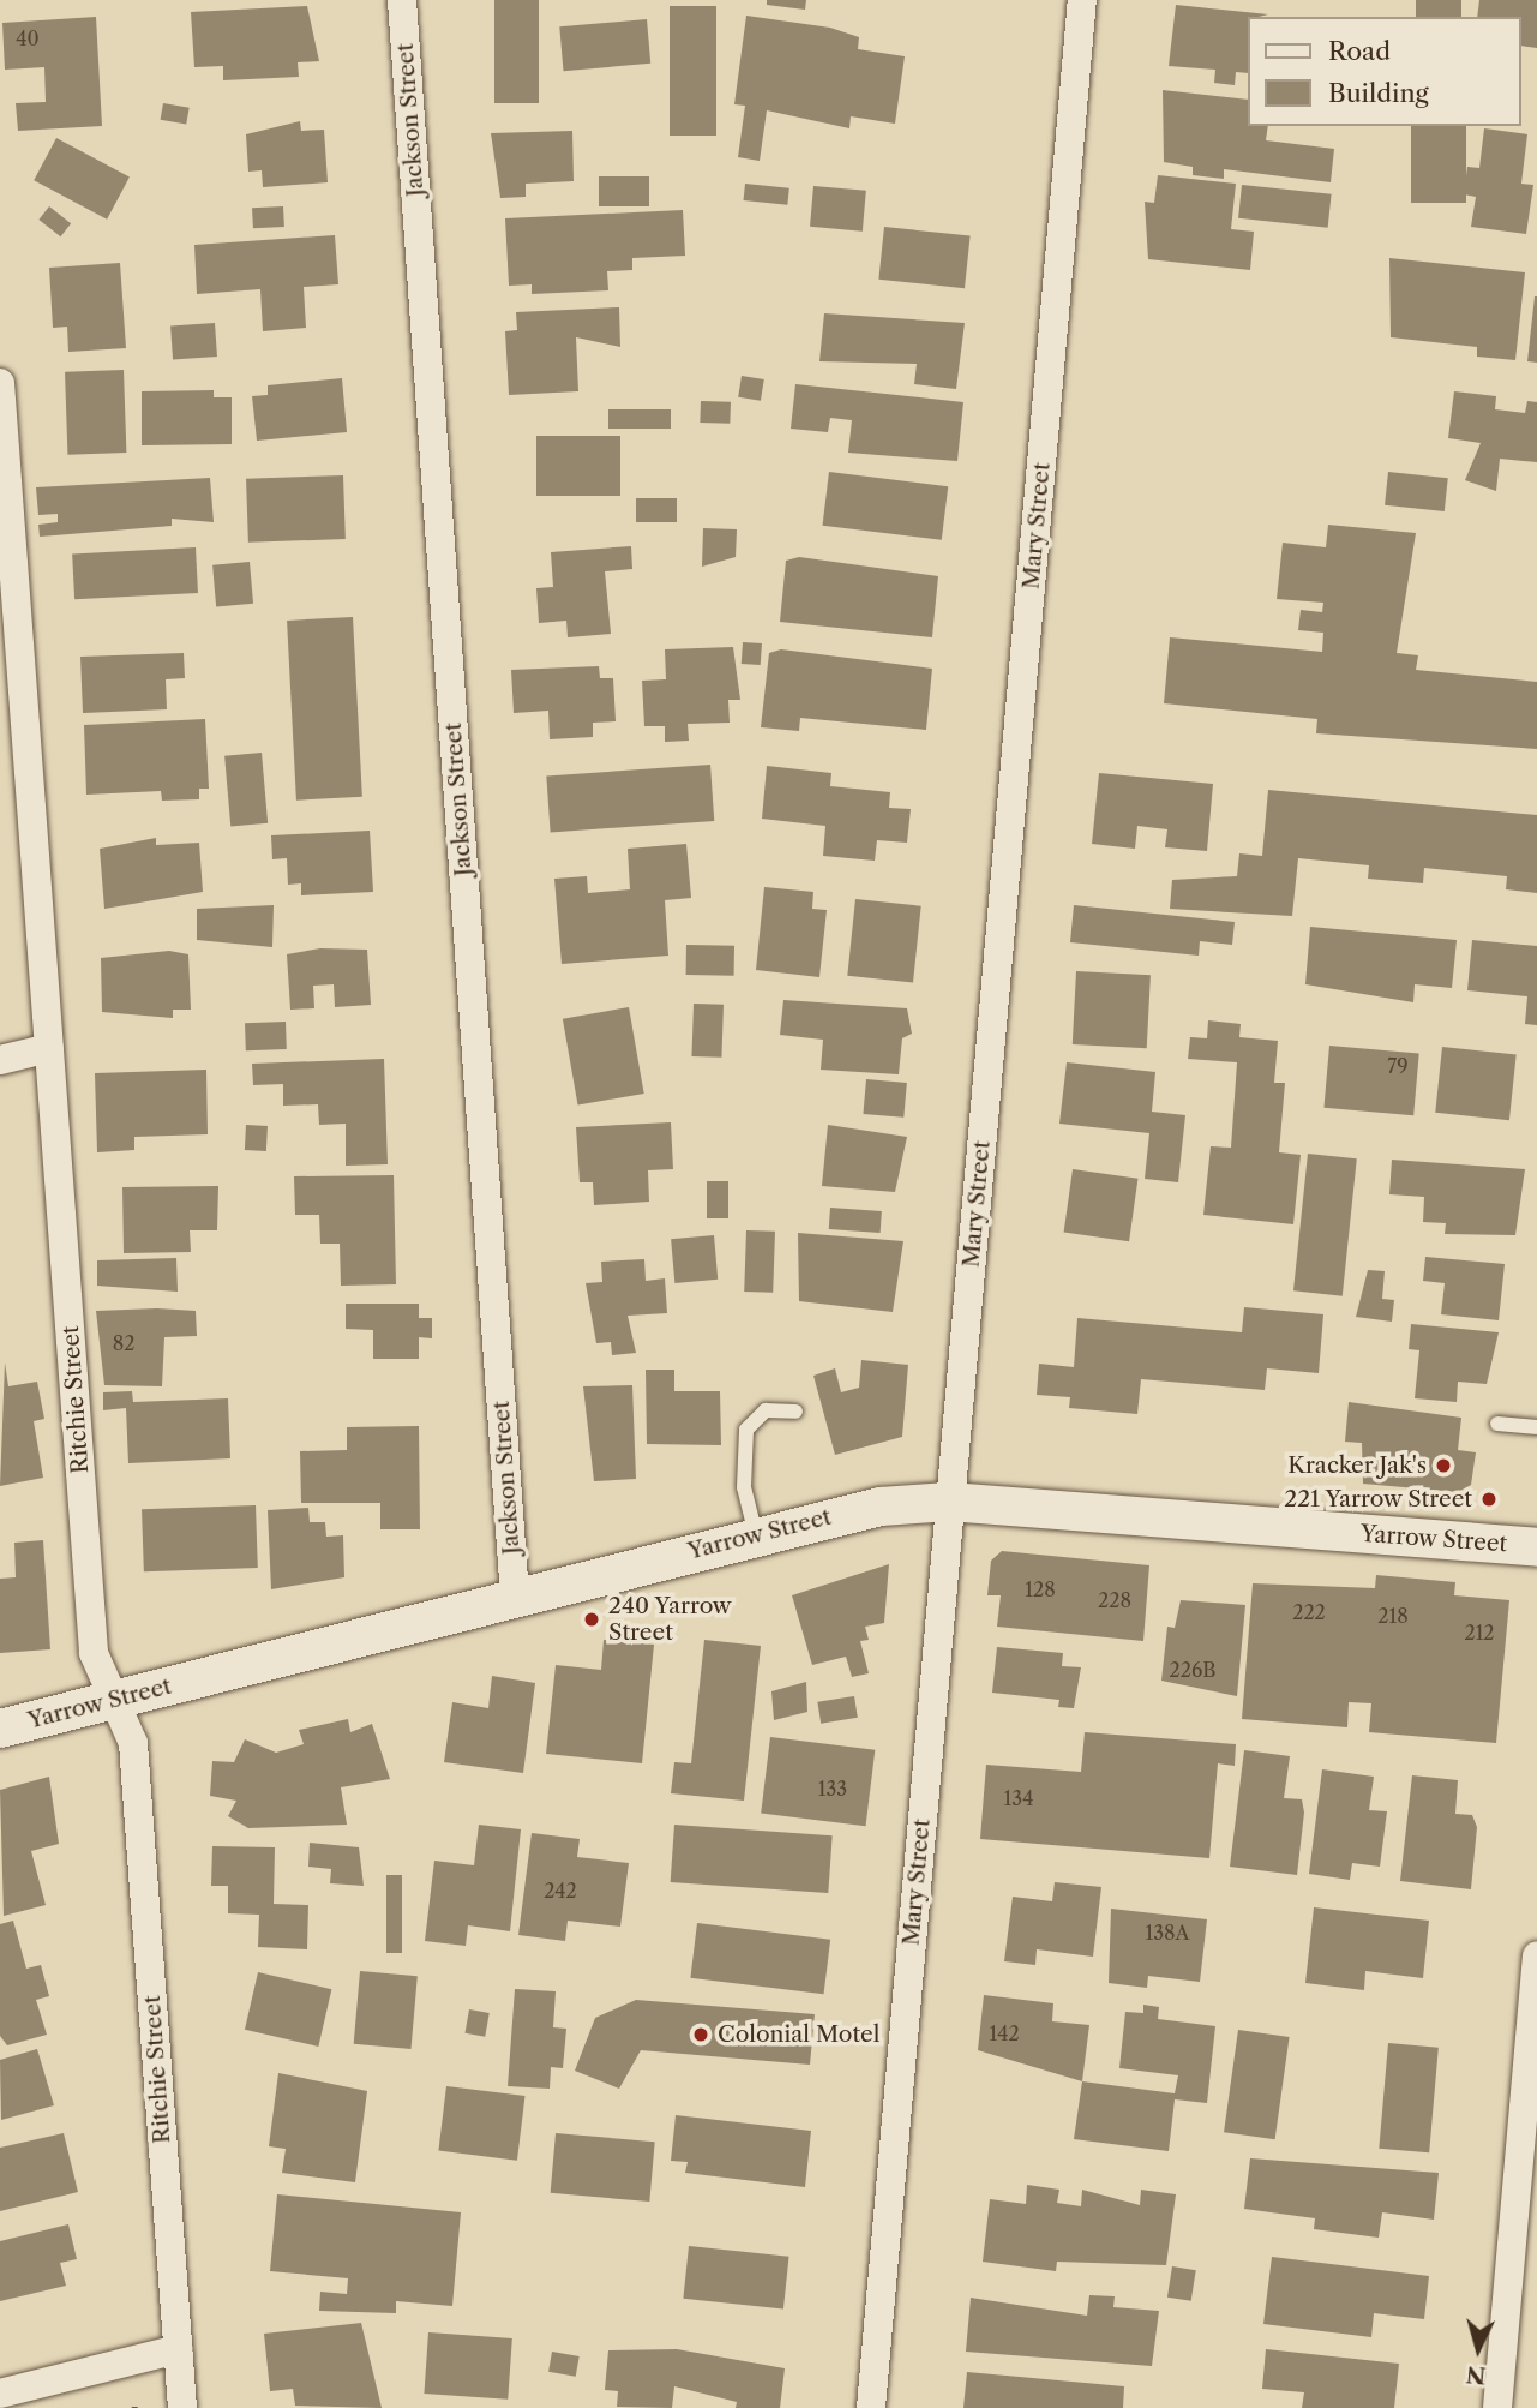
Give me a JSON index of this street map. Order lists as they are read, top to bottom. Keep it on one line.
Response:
{"streets":{"street":["Jackson Street","Mary Street","Ritchie Street","Yarrow Street"]},"crossings":[["Jackson Street","Yarrow Street"],["Mary Street","Yarrow Street"],["Ritchie Street","Yarrow Street"]],"places":["Kracker Jak's","221 Yarrow Street","240 Yarrow Street","Colonial Motel"],"house_numbers":["40","79","82","128","228","222","218","212","226B","133","134","242","138A","142"],"legend":["Road","Building"],"north":"bottom"}
